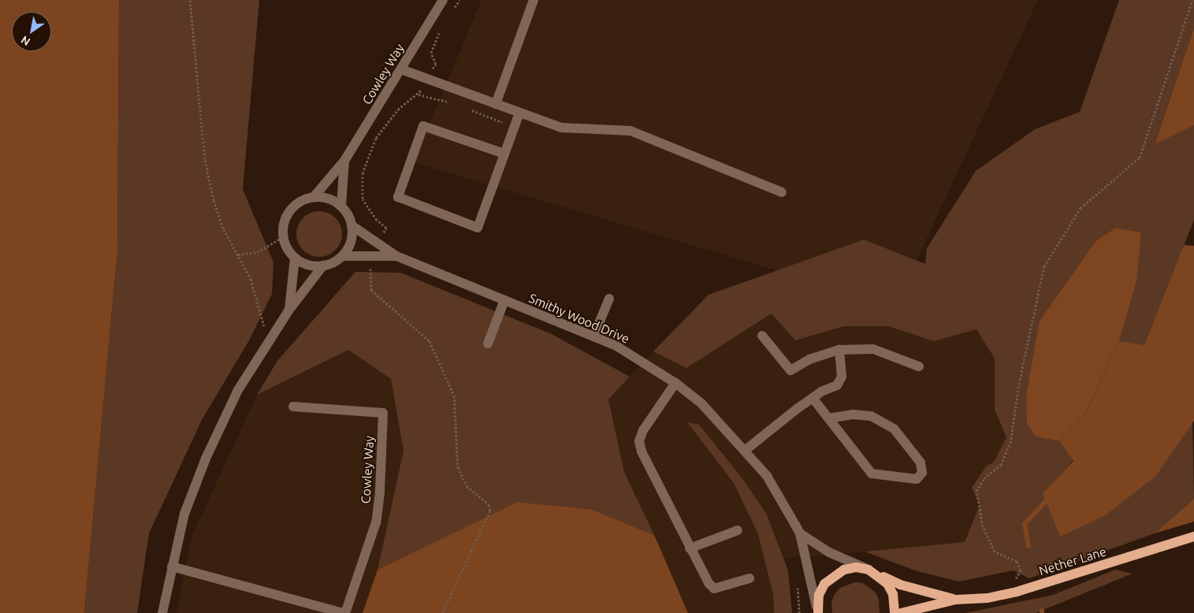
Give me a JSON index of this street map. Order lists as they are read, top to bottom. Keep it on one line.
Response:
{"streets":{"main road":["Nether Lane"],"street":["Cowley Way","Smithy Wood Drive"]},"crossings":[["Cowley Way","Smithy Wood Drive"],["Smithy Wood Drive","Nether Lane"]],"north":"bottom left"}
